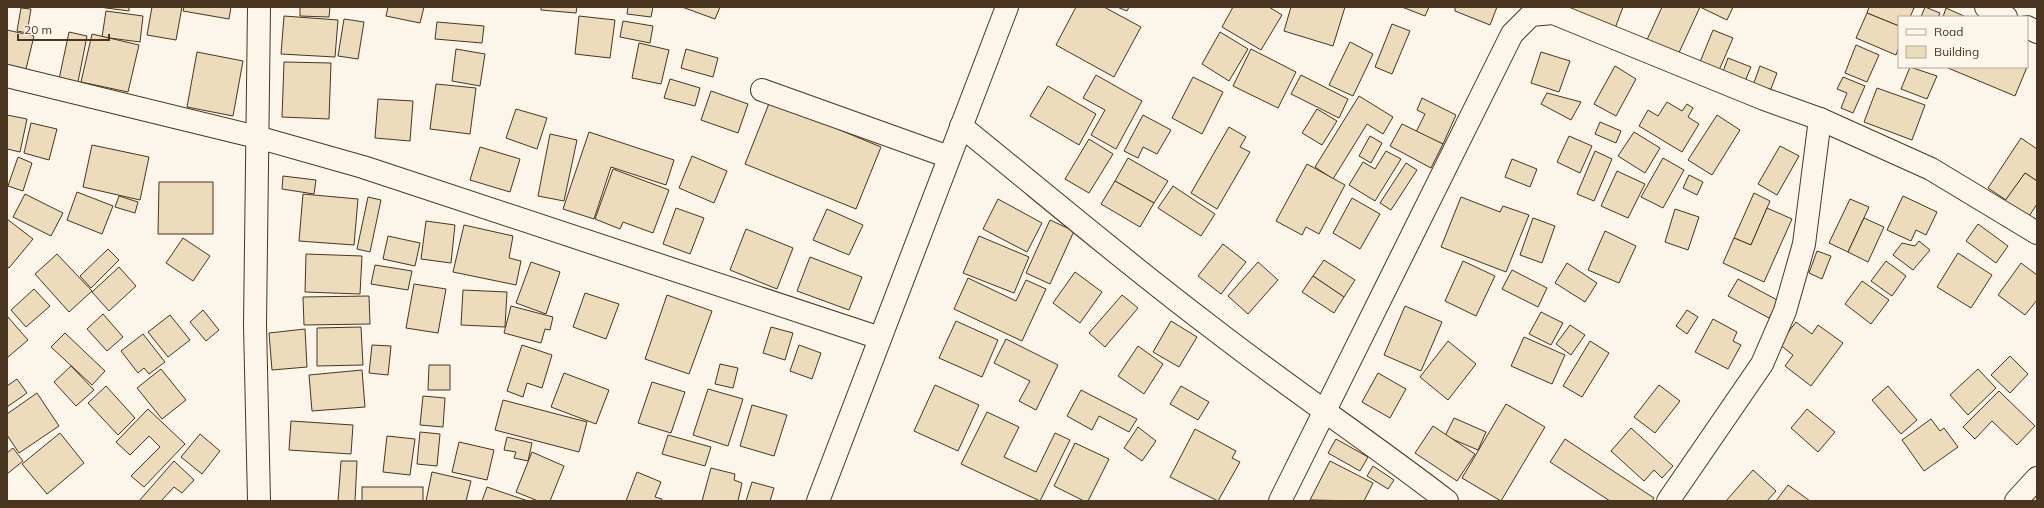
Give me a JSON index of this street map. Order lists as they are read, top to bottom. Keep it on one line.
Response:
{"legend":["Road","Building"],"scale_bar":"20 m"}
